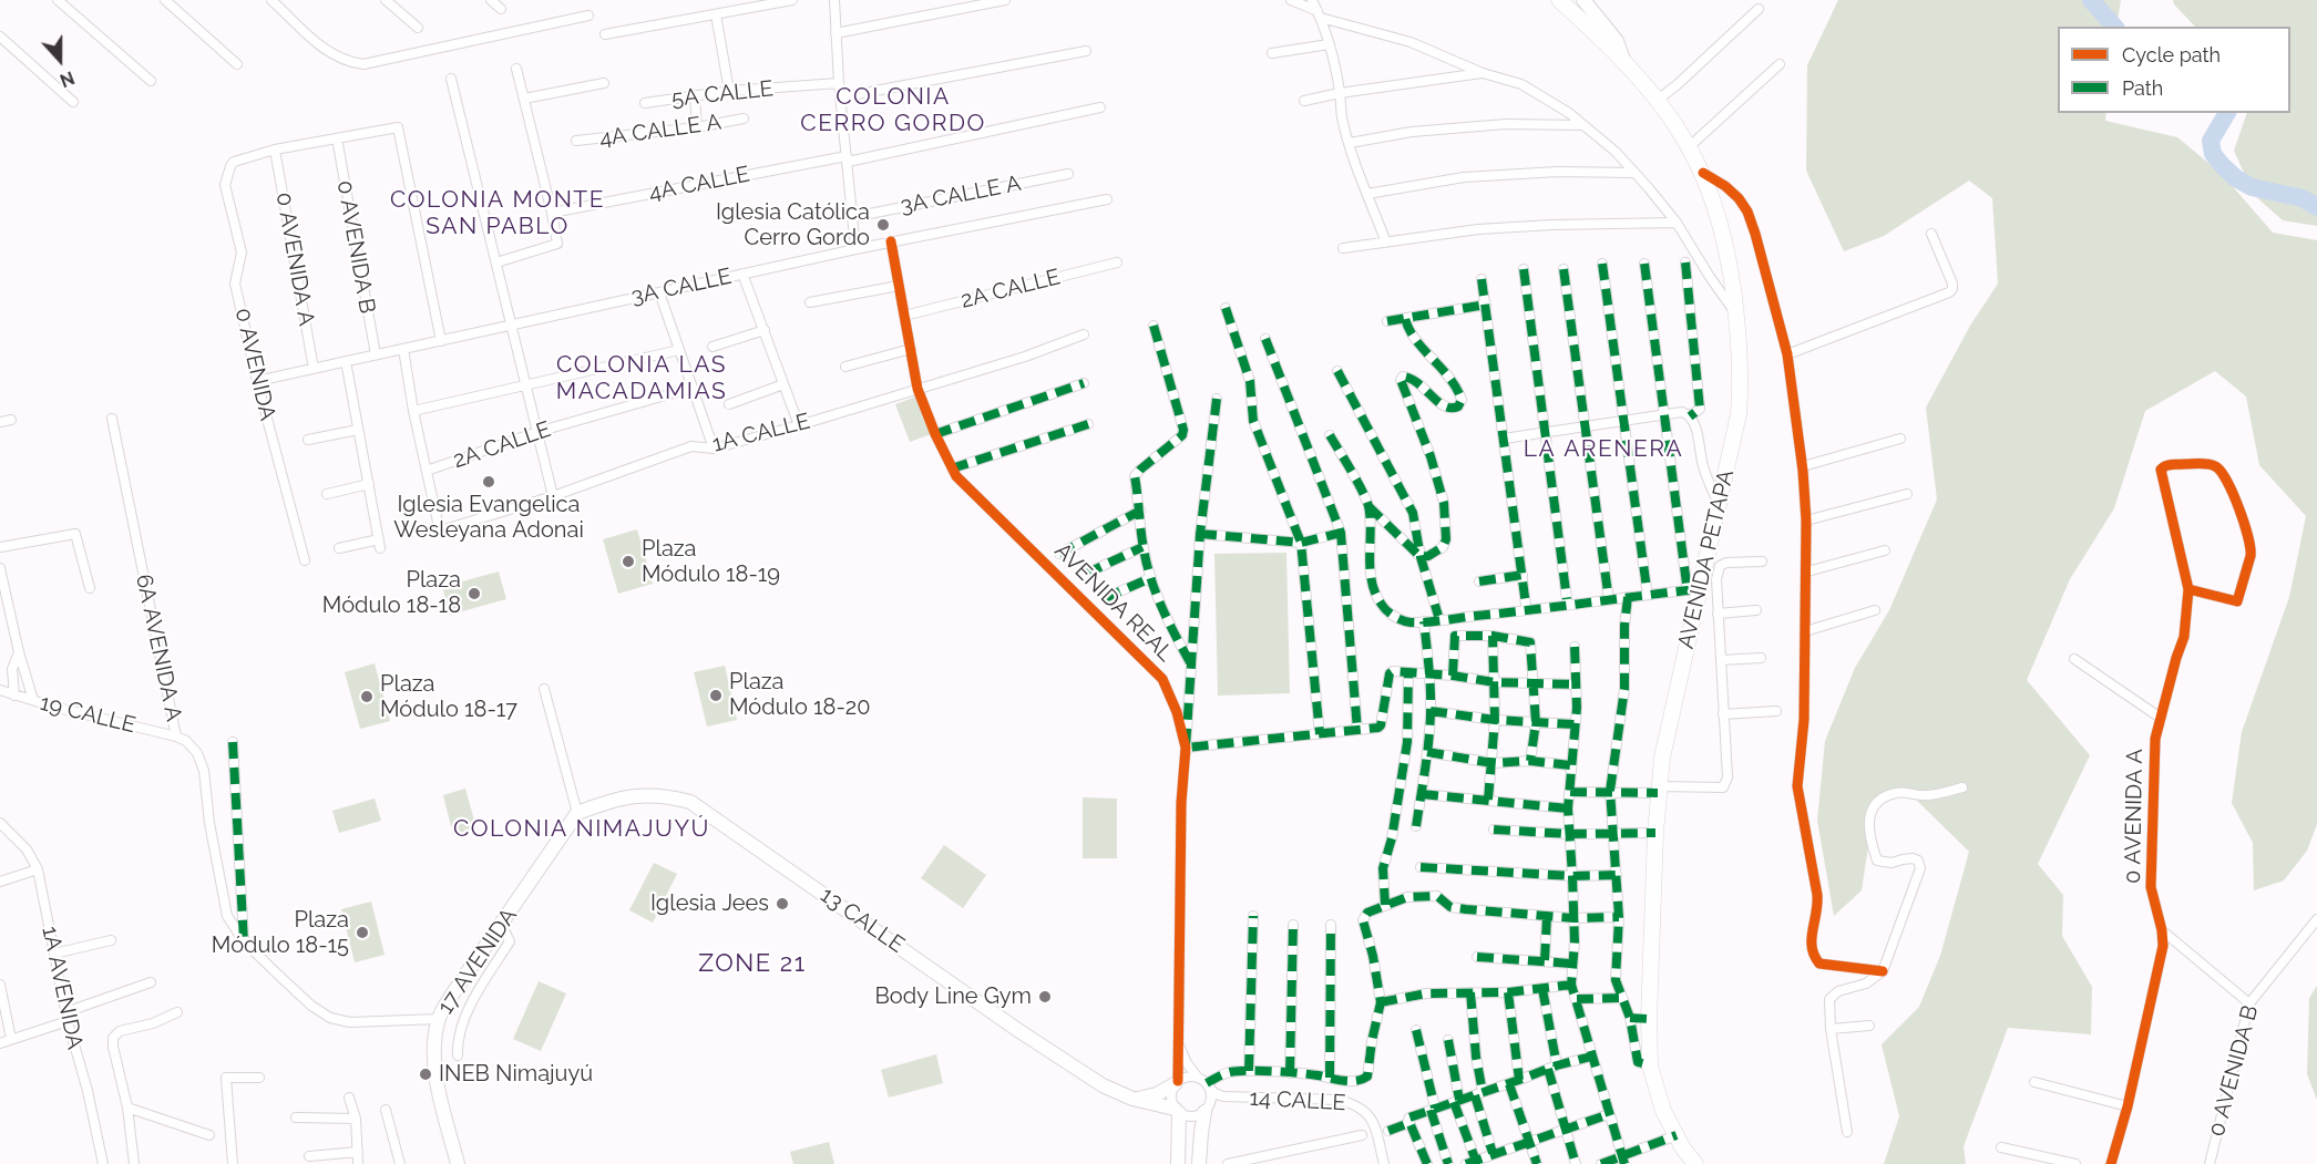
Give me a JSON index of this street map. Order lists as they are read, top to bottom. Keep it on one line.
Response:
{"streets":{"main road":["AVENIDA PETAPA"],"street":["5A CALLE","4A CALLE A","4A CALLE","3A CALLE A","0 AVENIDA B","0 AVENIDA A","3A CALLE","2A CALLE","0 AVENIDA","1A CALLE","AVENIDA REAL","6A AVENIDA A","19 CALLE","13 CALLE","17 AVENIDA","1A AVENIDA","14 CALLE"]},"crossings":[["0 AVENIDA B","3A CALLE"],["0 AVENIDA A","3A CALLE"],["0 AVENIDA A","0 AVENIDA"],["3A CALLE","0 AVENIDA"],["3A CALLE","AVENIDA REAL"],["2A CALLE","1A CALLE"],["2A CALLE","AVENIDA REAL"],["1A CALLE","AVENIDA REAL"],["AVENIDA REAL","13 CALLE"],["AVENIDA REAL","14 CALLE"],["6A AVENIDA A","19 CALLE"],["6A AVENIDA A","17 AVENIDA"],["13 CALLE","17 AVENIDA"],["13 CALLE","14 CALLE"]],"districts":["COLONIA CERRO GORDO","COLONIA MONTE SAN PABLO","COLONIA LAS MACADAMIAS","LA ARENERA","COLONIA NIMAJUYÚ","ZONE 21"],"places":["Iglesia Católica Cerro Gordo","Iglesia Evangelica Wesleyana Adonai","Plaza Módulo 18-19","Plaza Módulo 18-18","Plaza Módulo 18-20","Plaza Módulo 18-17","Iglesia Jees","Plaza Módulo 18-15","Body Line Gym","INEB Nimajuyú"],"legend":["Cycle path","Path"],"north":"bottom"}
